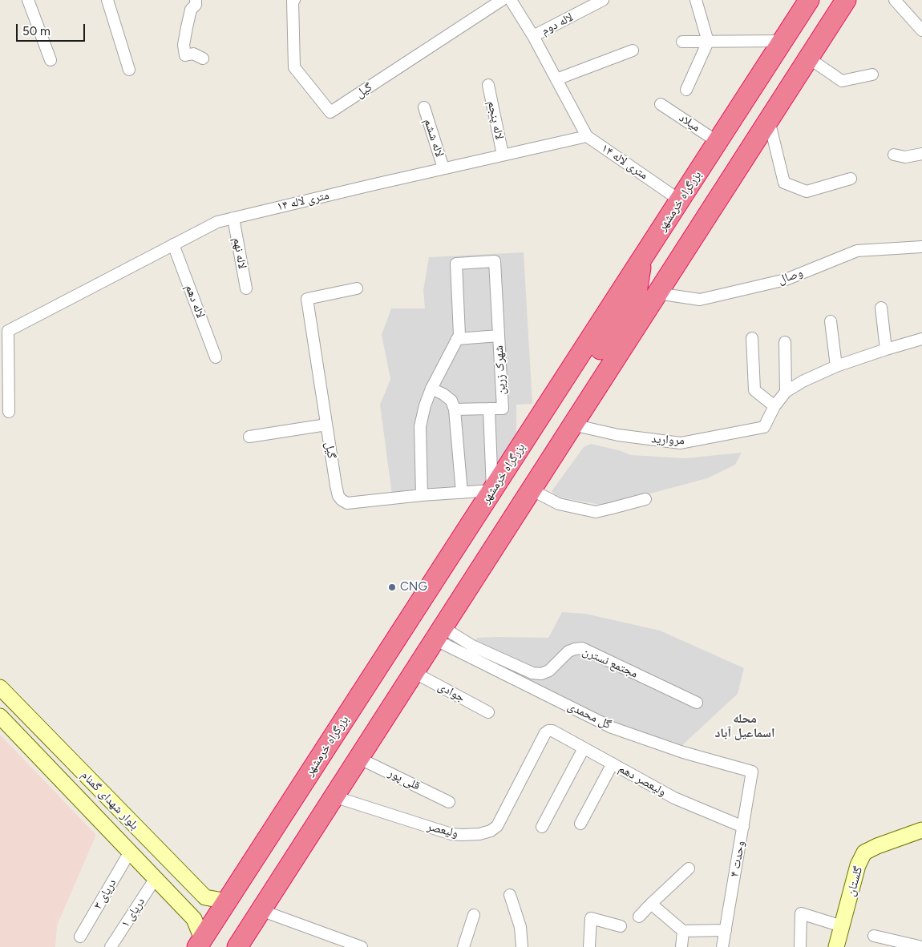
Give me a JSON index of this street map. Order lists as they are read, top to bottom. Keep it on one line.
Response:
{"streets":{"highway":["بزرگراه خرمشهر"],"main road":["بلوار شهدای گمنام","گلستان"],"street":["لاله دوم","گیل","لاله پنجم","میلاد","لاله ششم","۱۴ متری لاله","لاله نهم","وصال","لاله دهم","شهرک زرین","مروارید","مجتمع نسترن","جوادی","گل محمدی","قلی پور","ولیعصر دهم","ولیعصر","وحدت ۴","دریای ۳","دریای ۱"]},"crossings":[["گیل","بزرگراه خرمشهر"],["گیل","شهرک زرین"],["لاله پنجم","۱۴ متری لاله"],["میلاد","بزرگراه خرمشهر"],["لاله ششم","۱۴ متری لاله"],["۱۴ متری لاله","بزرگراه خرمشهر"],["۱۴ متری لاله","لاله نهم"],["۱۴ متری لاله","لاله دهم"],["بزرگراه خرمشهر","وصال"],["بزرگراه خرمشهر","شهرک زرین"],["بزرگراه خرمشهر","مروارید"],["بزرگراه خرمشهر","مجتمع نسترن"],["بزرگراه خرمشهر","جوادی"],["بزرگراه خرمشهر","گل محمدی"],["بزرگراه خرمشهر","قلی پور"],["بزرگراه خرمشهر","بلوار شهدای گمنام"],["بزرگراه خرمشهر","ولیعصر"],["مجتمع نسترن","گل محمدی"],["گل محمدی","وحدت ۴"],["ولیعصر دهم","ولیعصر"],["ولیعصر دهم","وحدت ۴"],["بلوار شهدای گمنام","دریای ۳"],["بلوار شهدای گمنام","دریای ۱"]],"districts":["محله اسماعیل آباد"],"places":["CNG"],"scale_bar":"50 m"}
